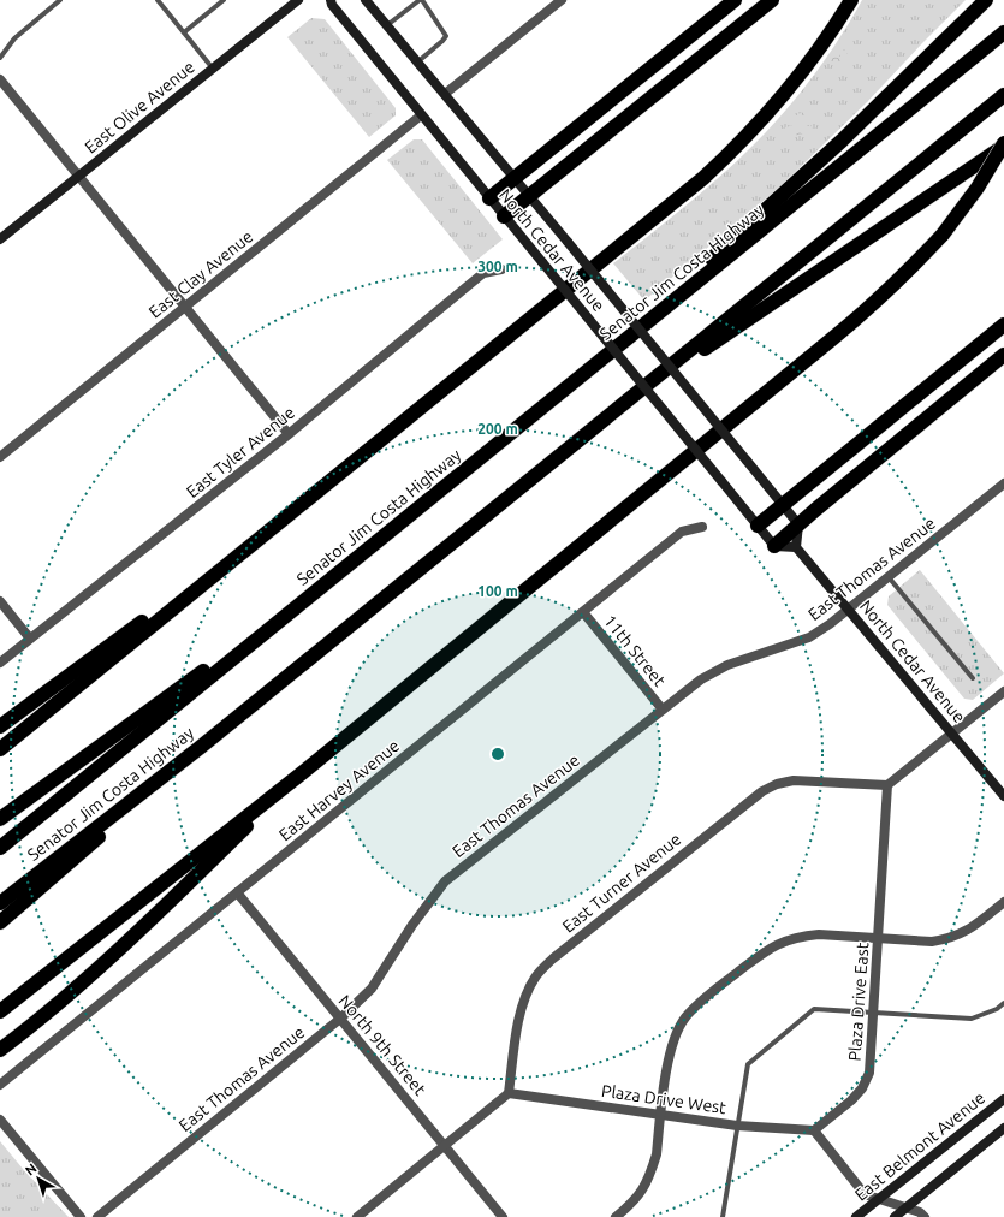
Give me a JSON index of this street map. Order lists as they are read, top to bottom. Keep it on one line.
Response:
{"streets":{"highway":["Senator Jim Costa Highway"],"main road":["East Olive Avenue","North Cedar Avenue","East Belmont Avenue"],"street":["East Clay Avenue","East Tyler Avenue","East Thomas Avenue","11th Street","East Harvey Avenue","East Turner Avenue","Plaza Drive East","North 9th Street","Plaza Drive West"]},"crossings":[["North Cedar Avenue","East Clay Avenue"],["North Cedar Avenue","East Thomas Avenue"],["East Thomas Avenue","11th Street"],["East Thomas Avenue","North 9th Street"],["11th Street","East Harvey Avenue"],["East Harvey Avenue","North 9th Street"],["East Turner Avenue","Plaza Drive East"],["East Turner Avenue","Plaza Drive West"],["Plaza Drive East","Plaza Drive West"]],"north":"top left","rings":["300 m","200 m","100 m"]}
